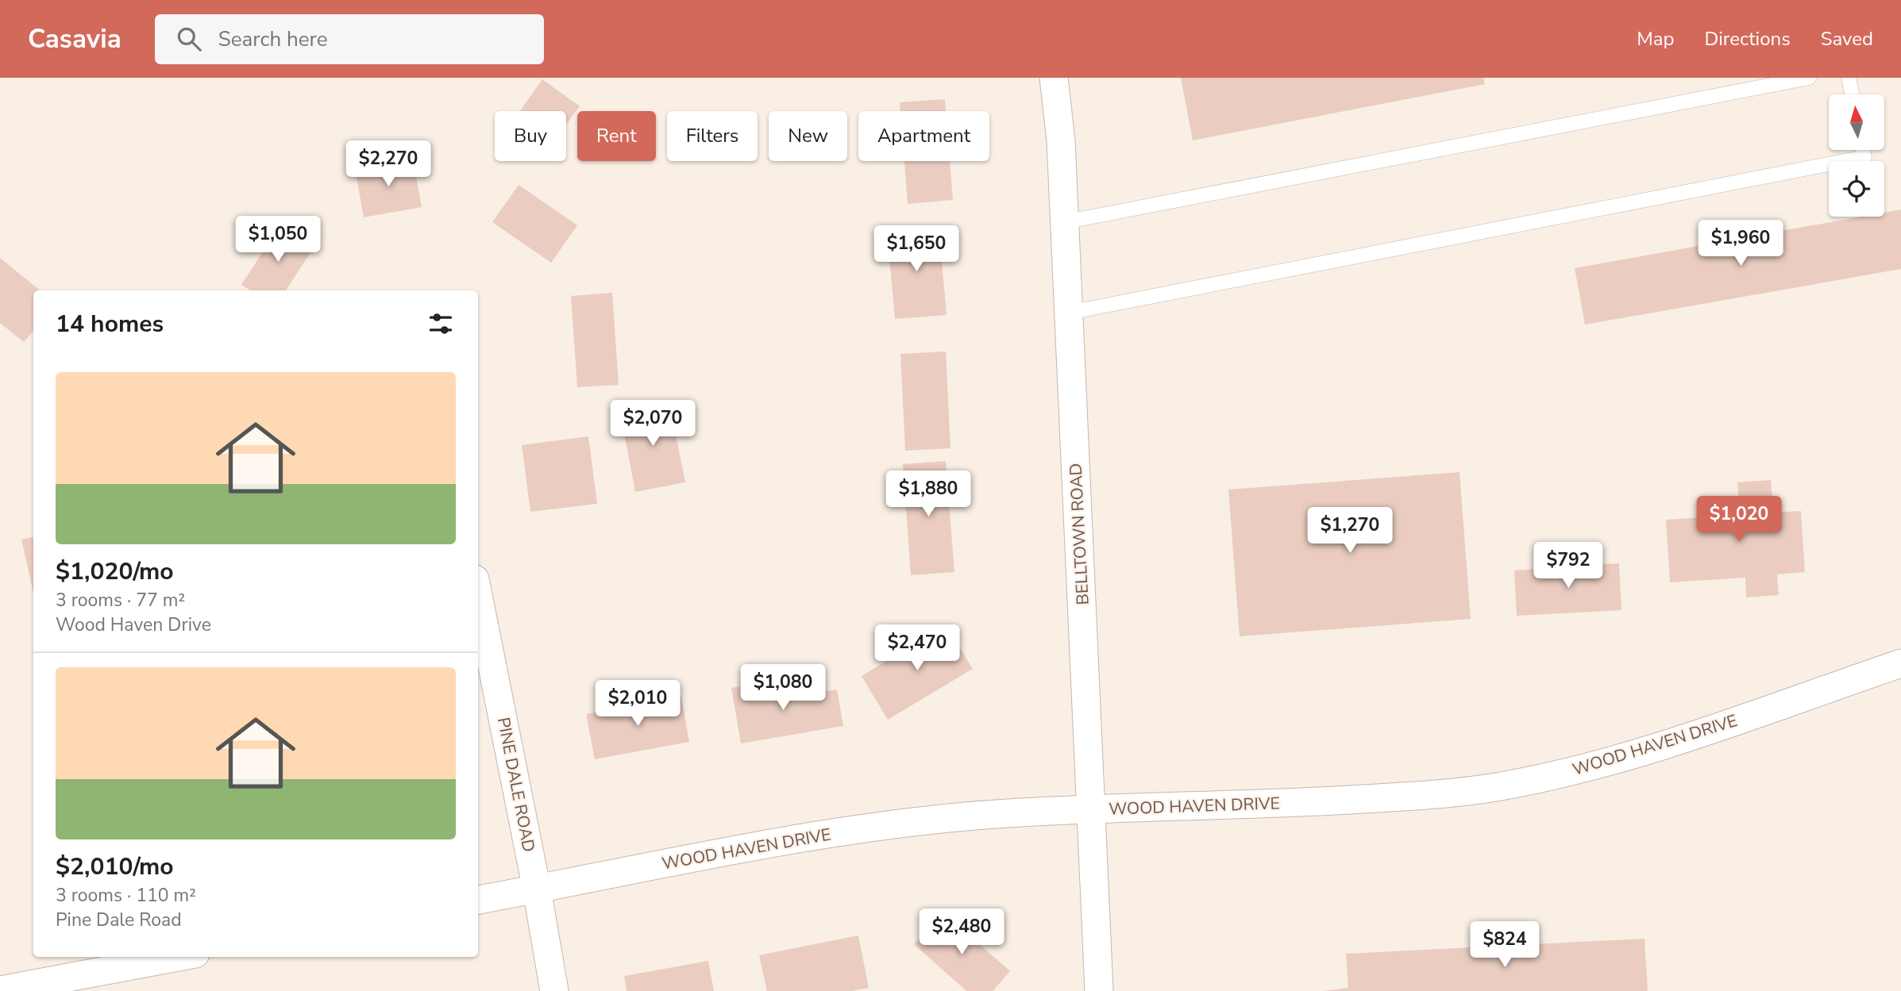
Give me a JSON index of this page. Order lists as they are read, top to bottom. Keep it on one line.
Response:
{"streets":{"street":["BELLTOWN ROAD","WOOD HAVEN DRIVE","PINE DALE ROAD"]},"crossings":[["BELLTOWN ROAD","WOOD HAVEN DRIVE"],["WOOD HAVEN DRIVE","PINE DALE ROAD"]],"north":"top","page":{"header":"Casavia","search":"Search here","nav":["Map","Directions","Saved"],"chip":["Buy","Rent","Filters","New","Apartment"],"price":["$2,270","$1,050","$1,960","$1,650","$2,070","$1,880","$1,020","$1,270","$792","$2,470","$1,080","$2,010","$2,480","$824"],"heading":"14 homes","list":[{"name":"$1,020/mo","note":"3 rooms · 77 m² · Wood Haven Drive"},{"name":"$2,010/mo","note":"3 rooms · 110 m² · Pine Dale Road"}]}}
